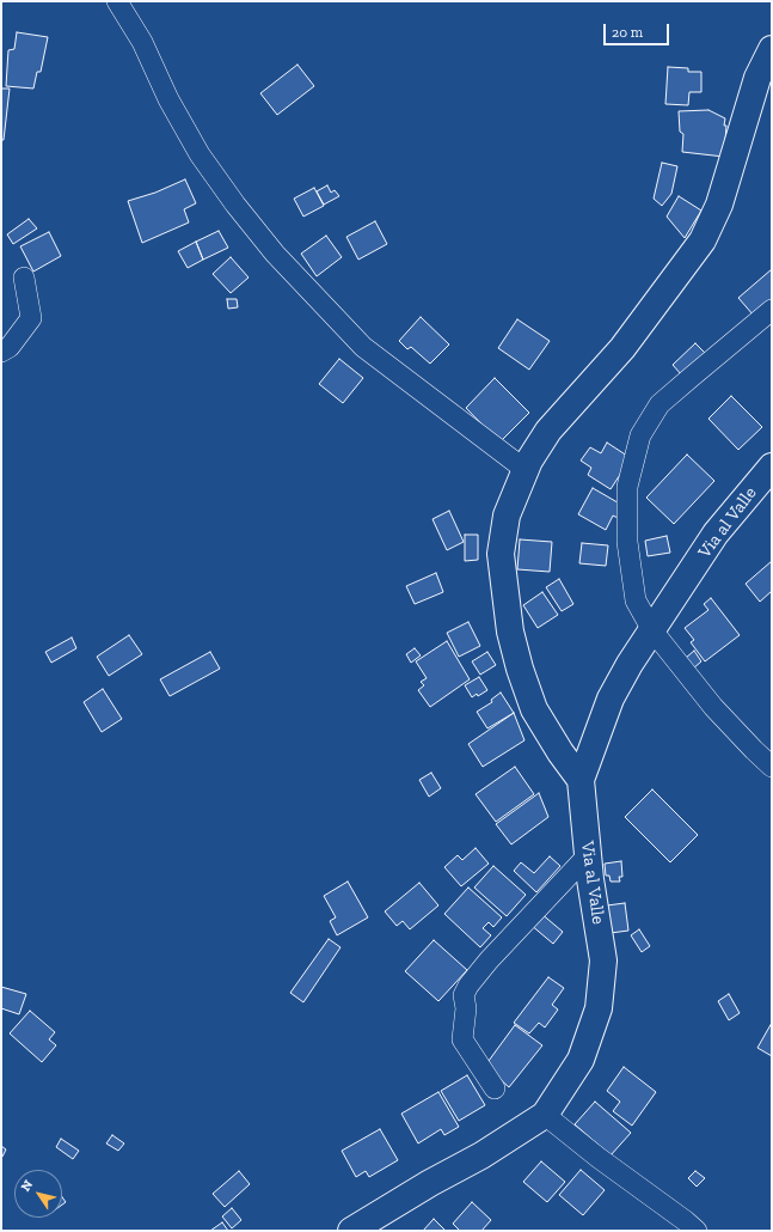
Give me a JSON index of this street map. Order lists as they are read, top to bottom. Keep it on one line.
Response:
{"streets":{"main road":["Via al Valle"]},"scale_bar":"20 m","north":"top left"}
